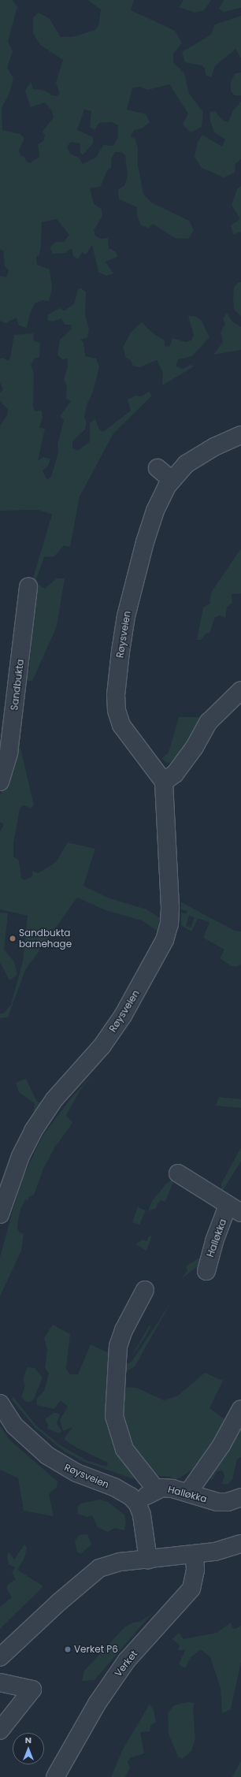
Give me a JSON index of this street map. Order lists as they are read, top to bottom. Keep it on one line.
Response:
{"streets":{"street":["Røysveien","Sandbukta","Halløkka","Verket"]},"crossings":[["Røysveien","Halløkka"]],"places":["Sandbukta barnehage","Verket P6"],"north":"top"}
